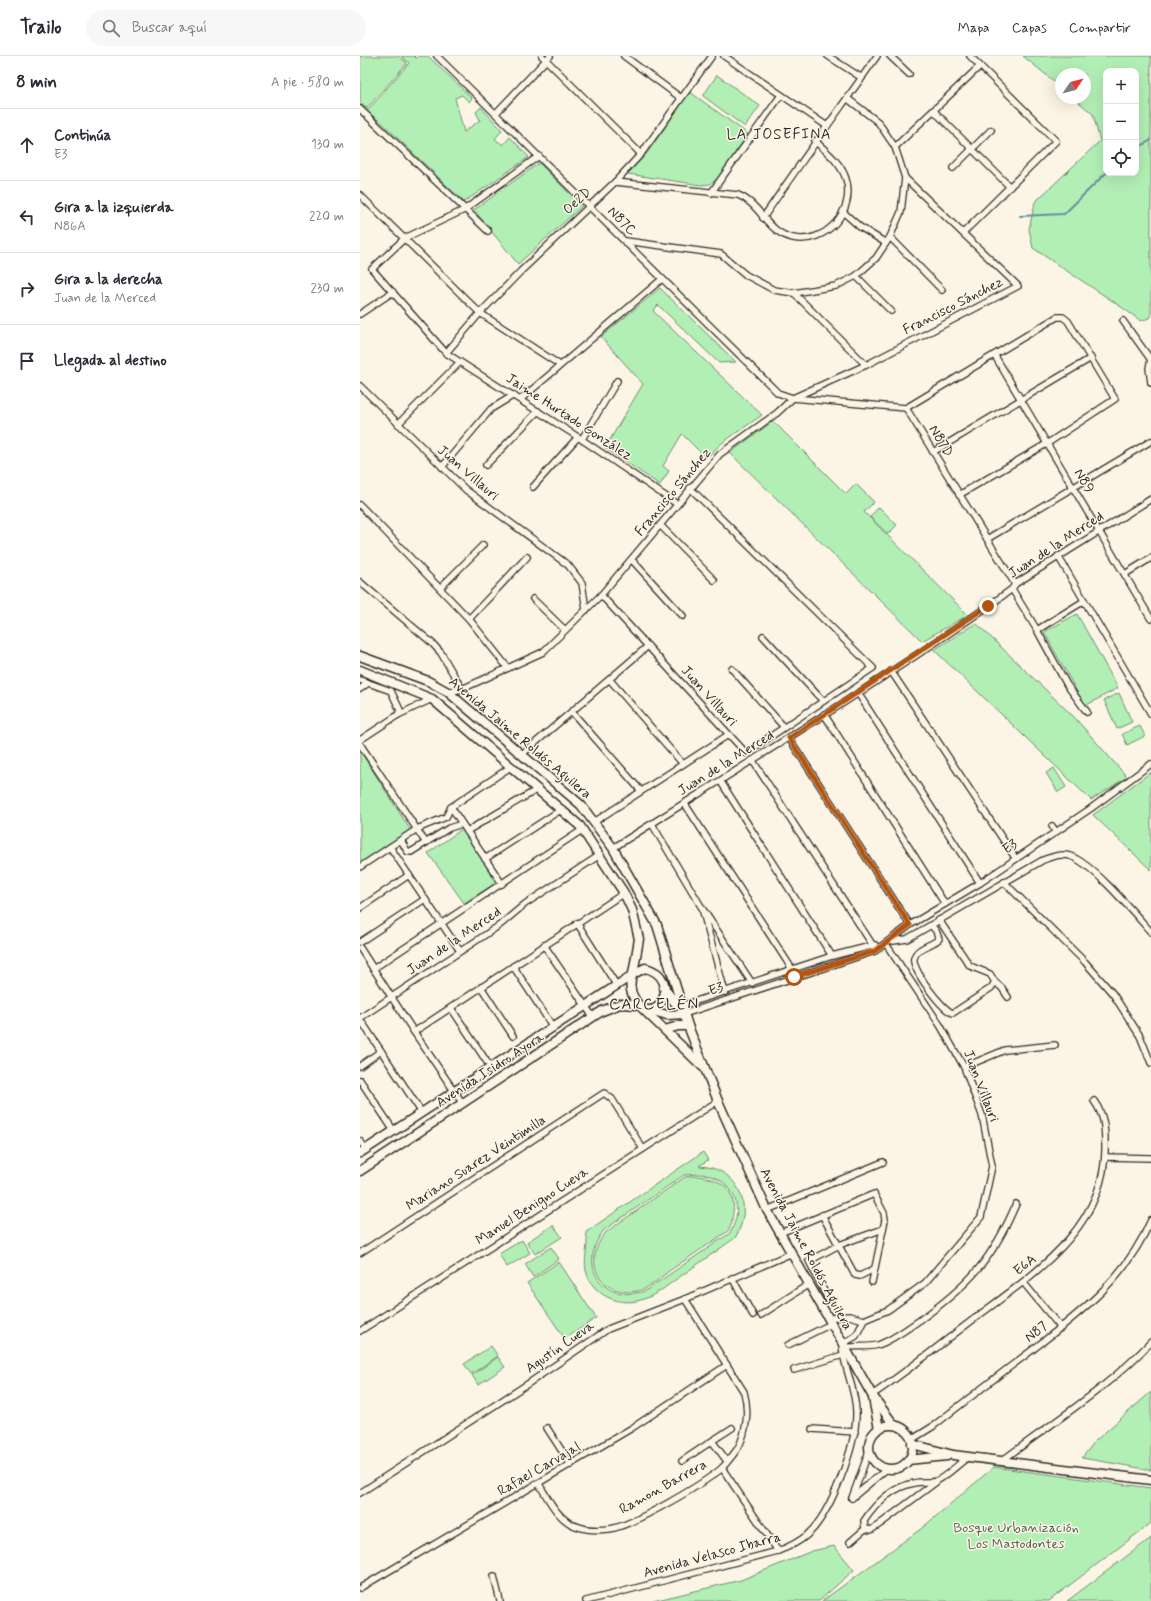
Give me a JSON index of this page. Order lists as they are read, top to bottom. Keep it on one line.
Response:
{"streets":{"street":["Oe2D","N87C","Francisco Sánchez","Jaime Hurtado González","N87D","Juan Villauri","N89","Juan de la Merced","Avenida Jaime Roldós Aguilera","E3","Avenida Isidro Ayora","Mariano Suarez Veintimilla","Manuel Benigno Cueva","E6A","N87","Agustín Cueva","Rafael Carvajal","Ramon Barrera","Avenida Velasco Ibarra"]},"crossings":[["Oe2D","N87C"],["Oe2D","Jaime Hurtado González"],["N87C","Francisco Sánchez"],["Francisco Sánchez","Jaime Hurtado González"],["Francisco Sánchez","Juan Villauri"],["Francisco Sánchez","Avenida Jaime Roldós Aguilera"],["N87D","Juan de la Merced"],["Juan Villauri","E3"],["N89","Juan de la Merced"],["Juan de la Merced","Avenida Jaime Roldós Aguilera"],["Avenida Jaime Roldós Aguilera","E3"],["Avenida Jaime Roldós Aguilera","Avenida Isidro Ayora"],["Avenida Jaime Roldós Aguilera","Manuel Benigno Cueva"],["Avenida Jaime Roldós Aguilera","E6A"],["Avenida Jaime Roldós Aguilera","N87"],["Avenida Jaime Roldós Aguilera","Agustín Cueva"],["Avenida Jaime Roldós Aguilera","Avenida Velasco Ibarra"],["E3","Avenida Isidro Ayora"],["Mariano Suarez Veintimilla","Manuel Benigno Cueva"],["Agustín Cueva","Ramon Barrera"],["Rafael Carvajal","Ramon Barrera"]],"districts":["LA JOSEFINA","CARCELÉN"],"parks":["Bosque Urbanización Los Mastodontes"],"north":"top right","page":{"header":"Trailo","search":"Buscar aquí","nav":["Mapa","Capas","Compartir"],"heading":["8 min","A pie · 580 m"],"map_buttons":["+","−"],"list":[["Continúa","E3","130 m"],["Gira a la izquierda","N86A","220 m"],["Gira a la derecha","Juan de la Merced","230 m"],"Llegada al destino"]}}
